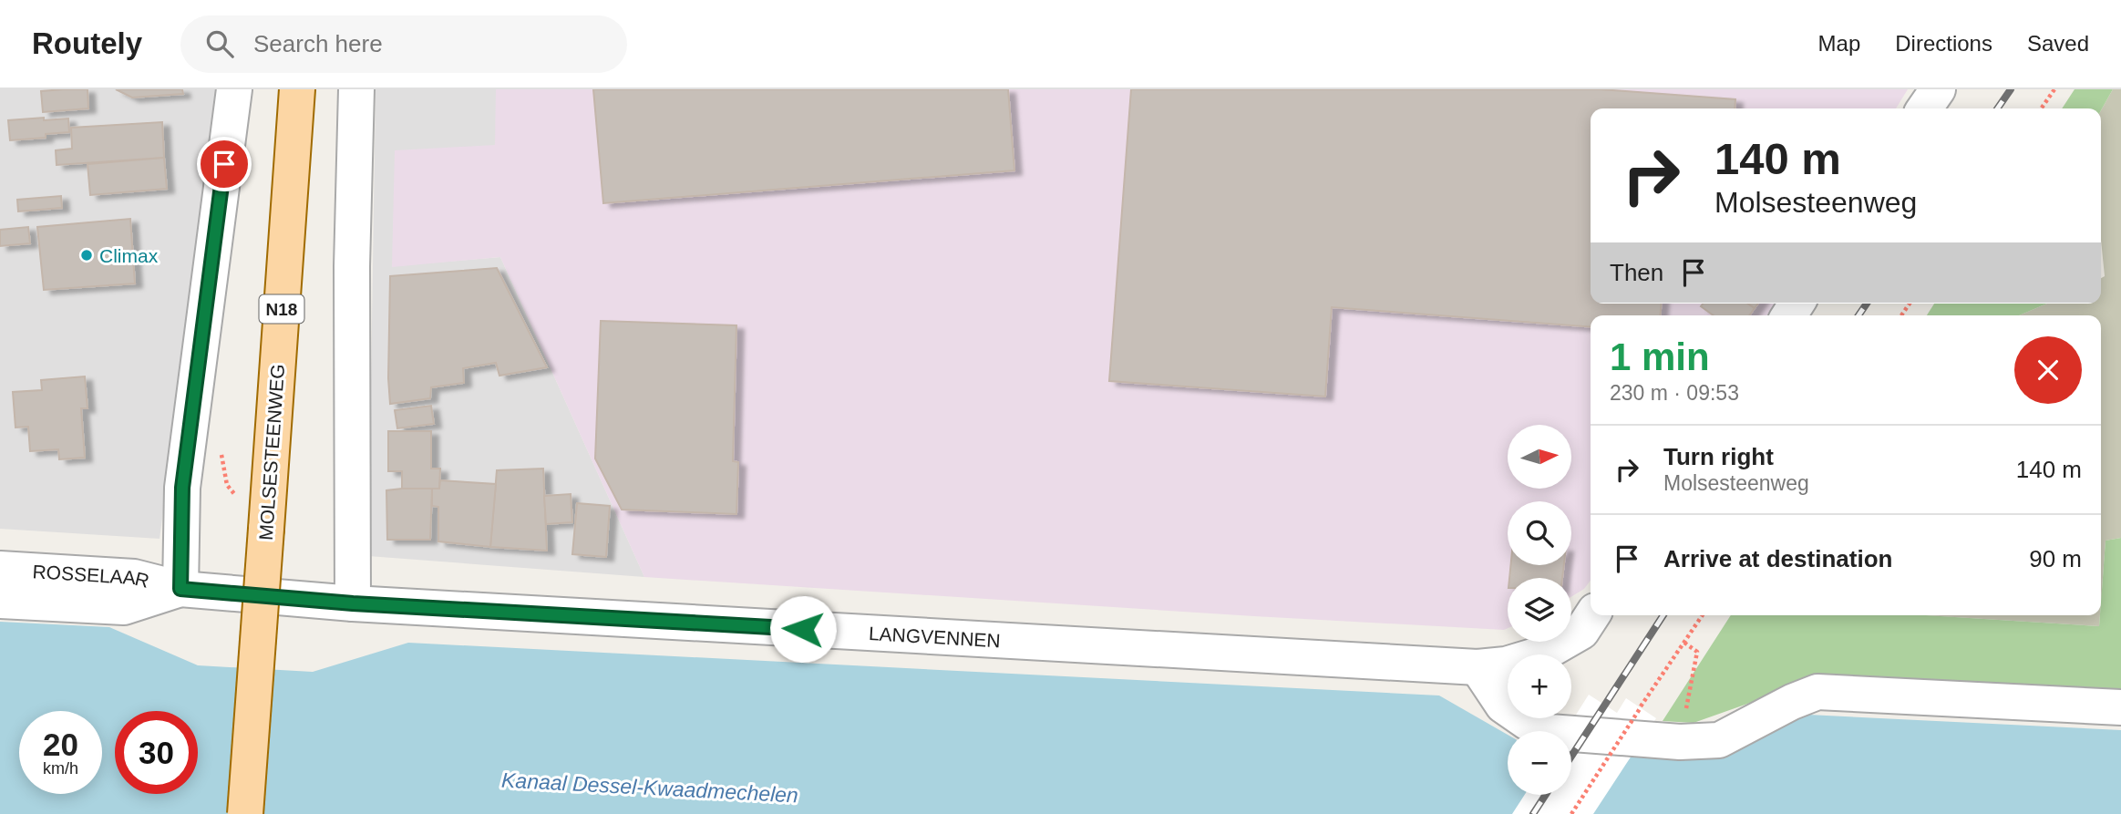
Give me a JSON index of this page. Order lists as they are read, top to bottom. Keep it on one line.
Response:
{"streets":{"main road":["N18","MOLSESTEENWEG"],"street":["ROSSELAAR","LANGVENNEN"]},"crossings":[["ROSSELAAR","LANGVENNEN"]],"water":["Kanaal Dessel-Kwaadmechelen"],"places":["Climax"],"north":"right","page":{"header":"Routely","search":"Search here","nav":["Map","Directions","Saved"],"turn":["140 m","Molsesteenweg"],"then":"Then","heading":["1 min","230 m · 09:53"],"list":[{"name":"Turn right","note":"Molsesteenweg","value":"140 m"},{"name":"Arrive at destination","value":"90 m"}],"map_buttons":["+","−"],"speed":"20 km/h","limit":"30"}}
